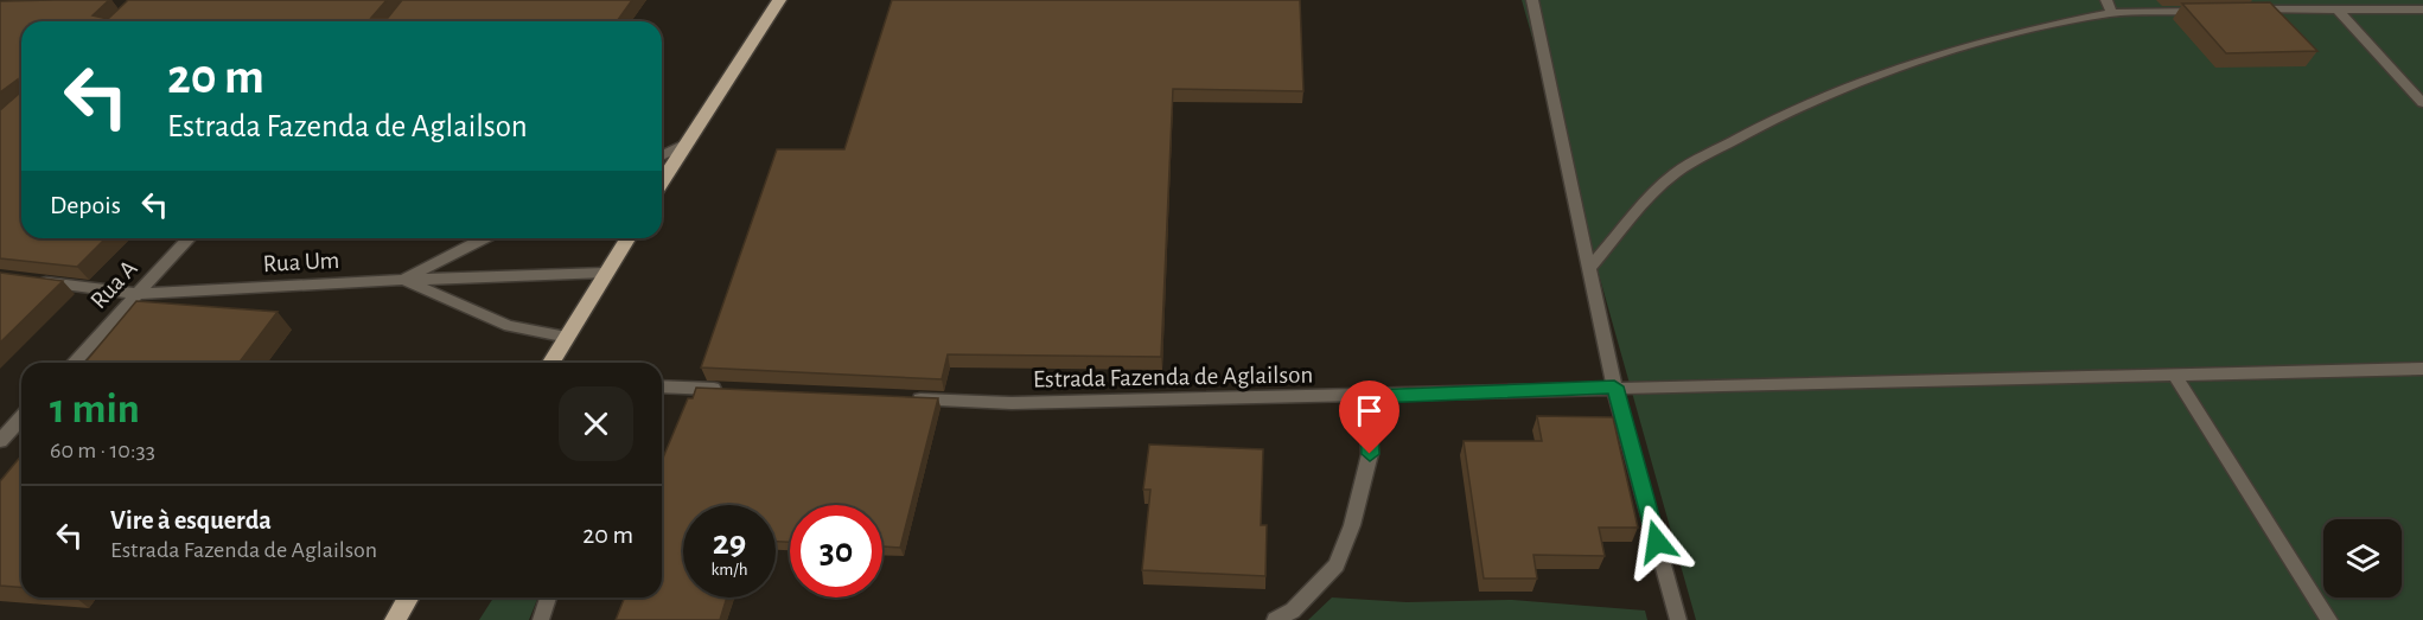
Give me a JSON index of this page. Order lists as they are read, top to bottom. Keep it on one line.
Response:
{"streets":{"street":["Rua Um","Rua A","Estrada Fazenda de Aglailson"]},"crossings":[["Rua Um","Rua A"]],"page":{"turn":["20 m","Estrada Fazenda de Aglailson"],"then":"Depois","heading":["1 min","60 m · 10:33"],"list":[{"name":"Vire à esquerda","note":"Estrada Fazenda de Aglailson","value":"20 m"}],"speed":"29 km/h","limit":"30"}}
